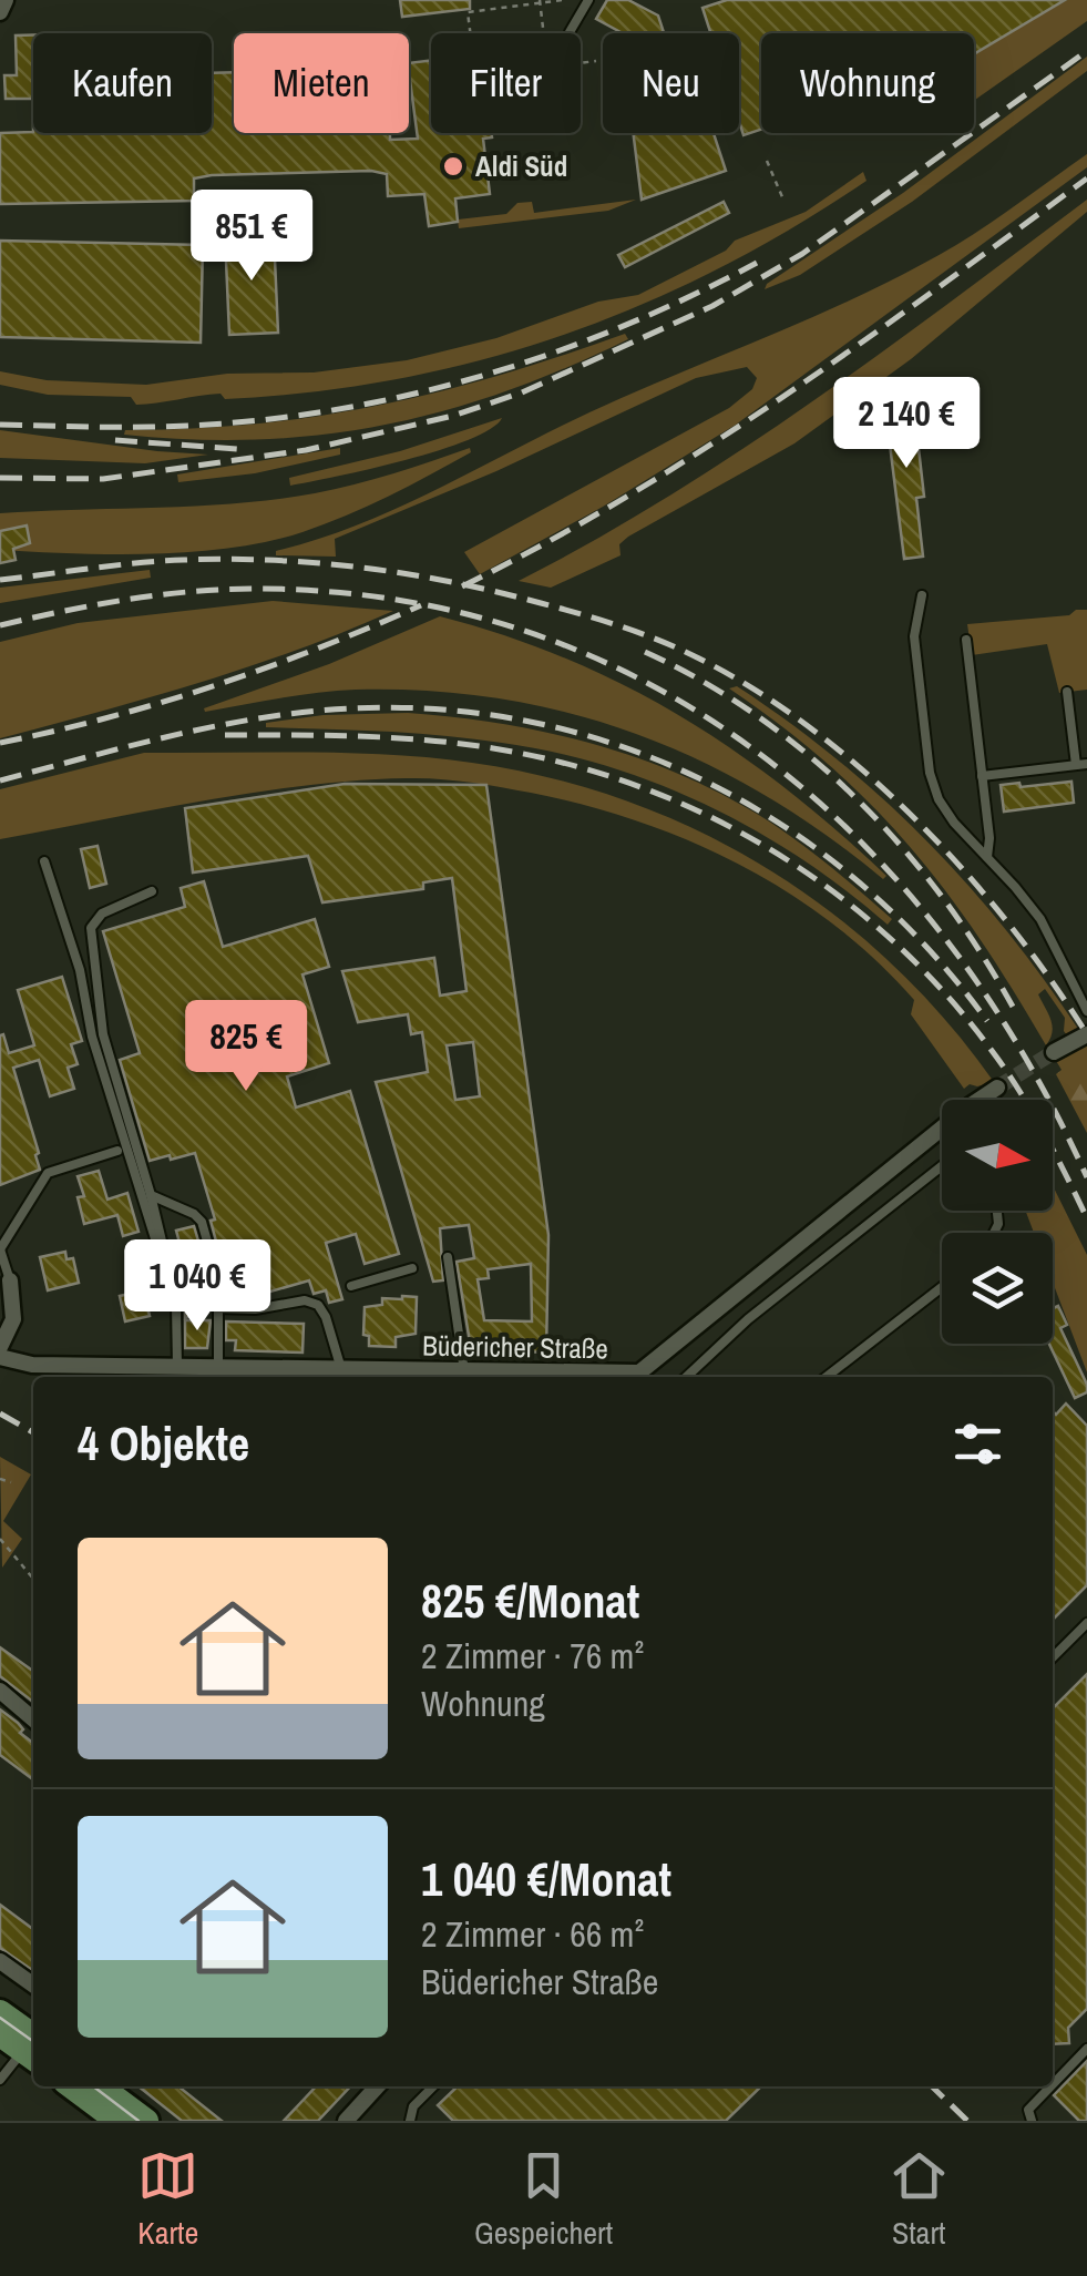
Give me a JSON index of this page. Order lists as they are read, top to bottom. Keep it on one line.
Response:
{"streets":{"street":["Büdericher Straße"]},"places":["Aldi Süd"],"north":"right","page":{"chip":["Kaufen","Mieten","Filter","Neu","Wohnung"],"price":["851 €","2 140 €","825 €","1 040 €"],"heading":"4 Objekte","list":[{"name":"825 €/Monat","note":"2 Zimmer · 76 m² · Wohnung"},{"name":"1 040 €/Monat","note":"2 Zimmer · 66 m² · Büdericher Straße"}],"tabs":["Karte","Gespeichert","Start"]}}
